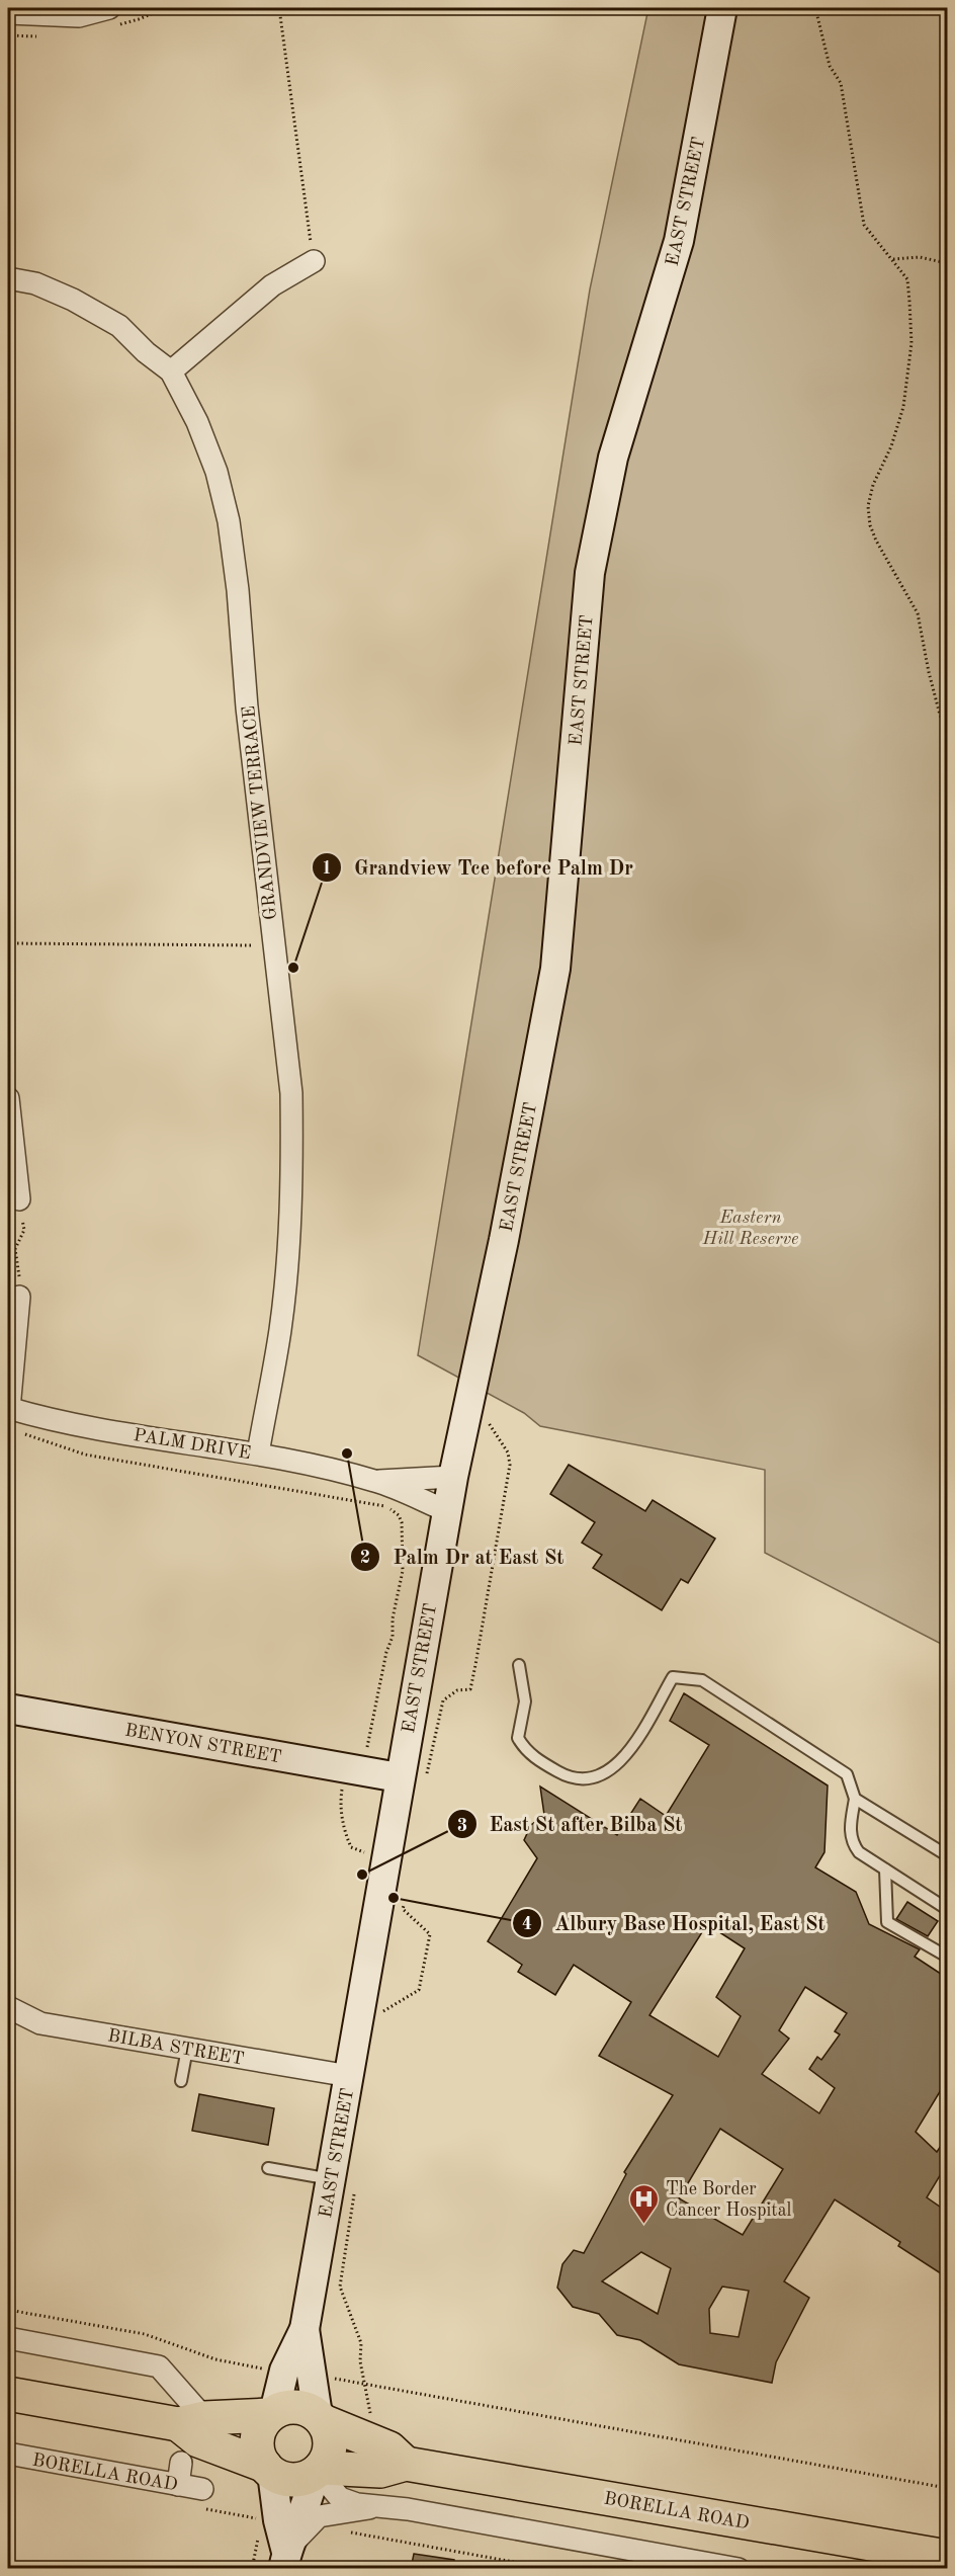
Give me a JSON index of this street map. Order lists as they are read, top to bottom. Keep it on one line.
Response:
{"streets":{"main road":["EAST STREET","BENYON STREET","BORELLA ROAD"],"street":["GRANDVIEW TERRACE","PALM DRIVE","BILBA STREET"]},"crossings":[["EAST STREET","PALM DRIVE"],["EAST STREET","BENYON STREET"],["EAST STREET","BILBA STREET"],["EAST STREET","BORELLA ROAD"],["GRANDVIEW TERRACE","PALM DRIVE"]],"parks":["Eastern Hill Reserve"],"places":{"other":["Grandview Tce before Palm Dr","Palm Dr at East St","East St after Bilba St","Albury Base Hospital, East St"],"hospital":["The Border Cancer Hospital"]}}
